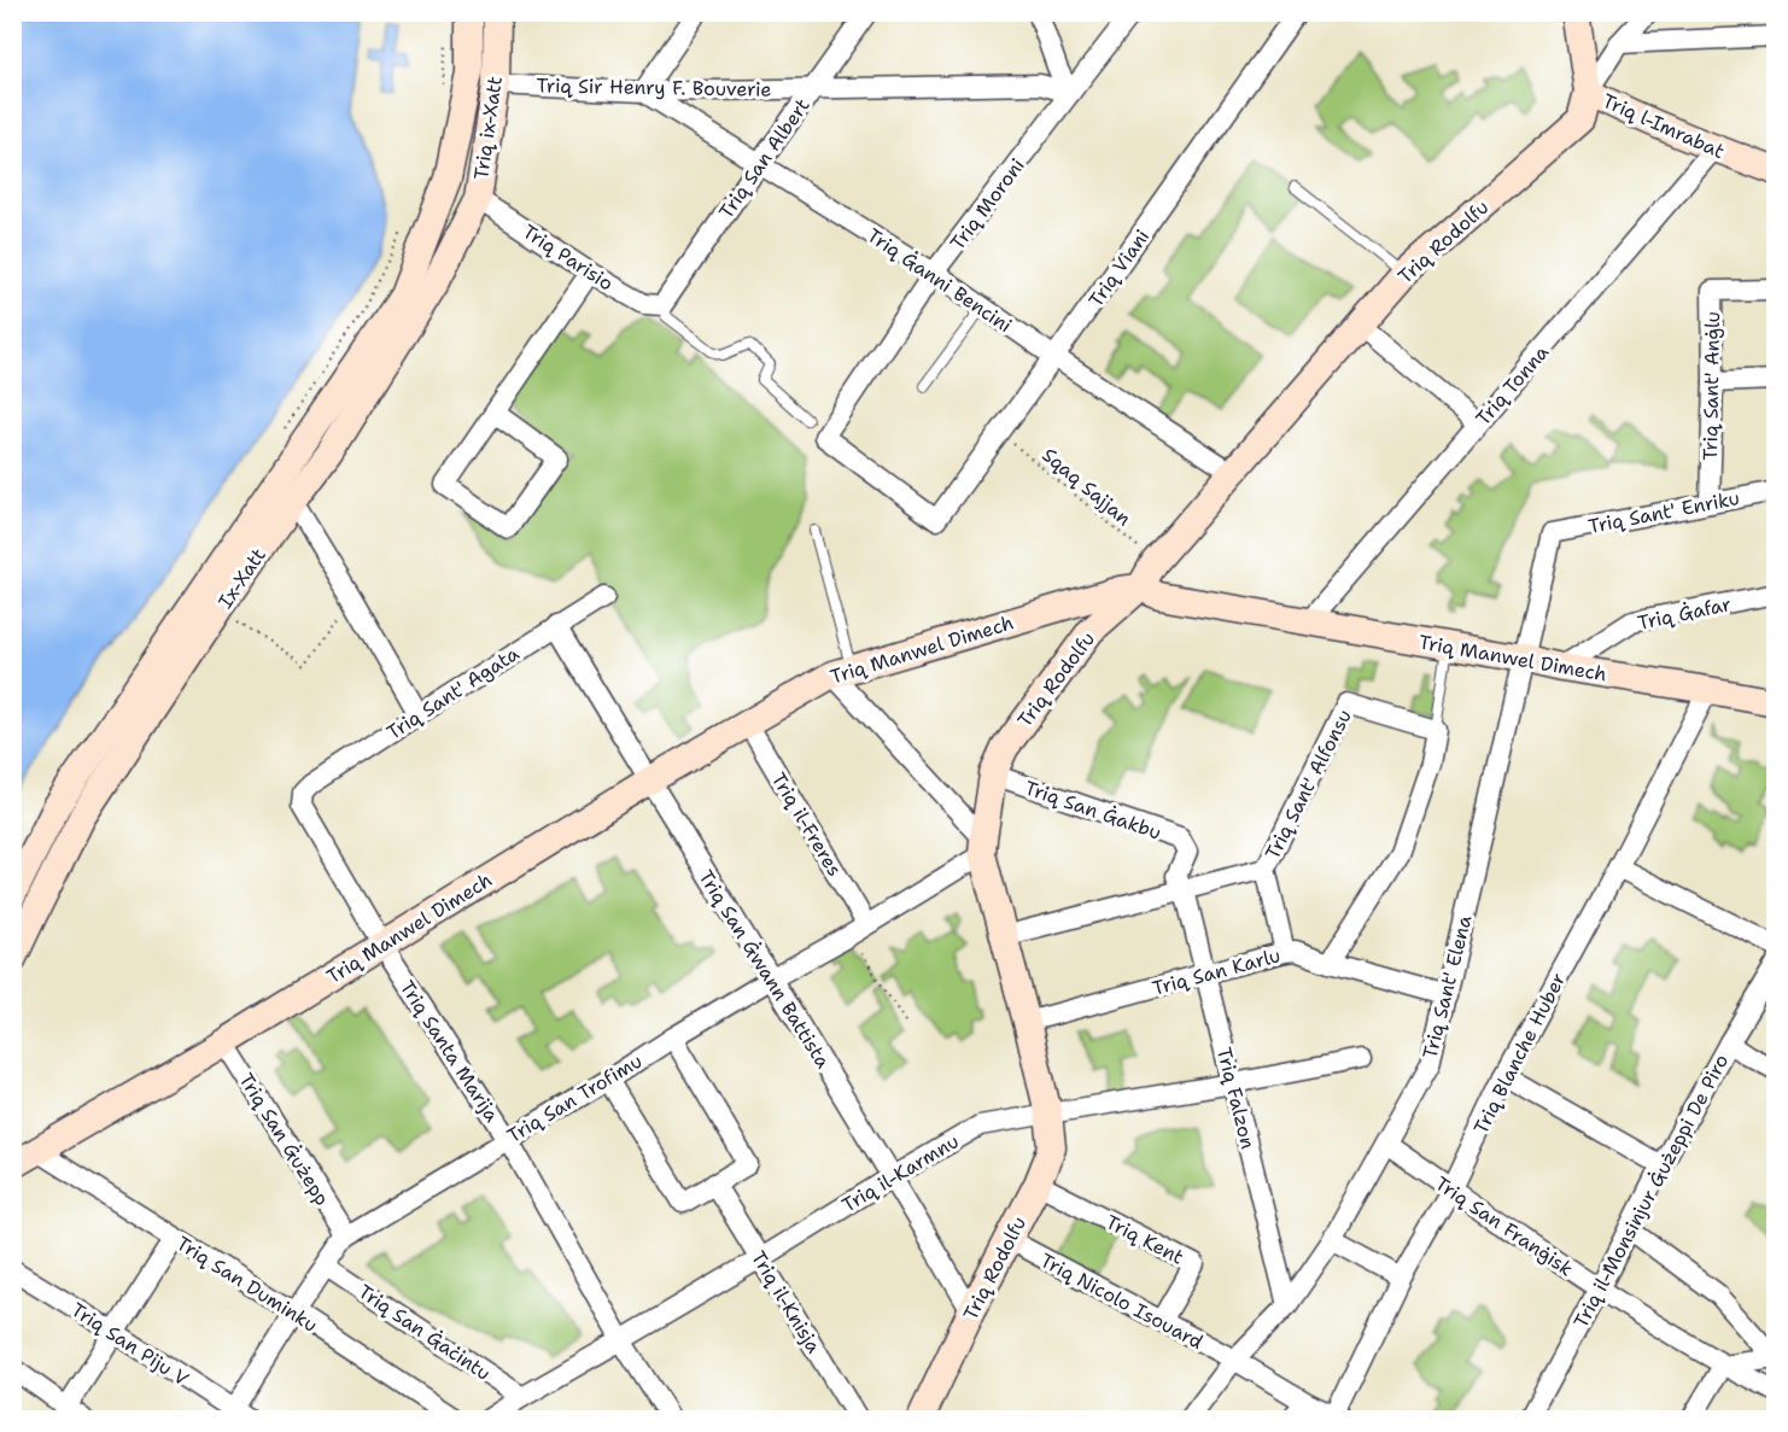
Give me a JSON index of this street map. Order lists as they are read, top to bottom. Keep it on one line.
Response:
{"streets":{"street":["Triq Sir Henry F. Bouverie","Triq l-Imrabat","Triq ix-Xatt","Triq San Albert","Triq Moroni","Triq Rodolfu","Triq Parisio","Triq Viani","Triq Ġanni Bencini","Triq Tonna","Triq Sant' Anġlu","Triq Sant' Enriku","Ix-Xatt","Triq Ġafar","Triq Manwel Dimech","Triq Sant' Agata","Triq Sant' Alfonsu","Triq San Ġakbu","Triq il-Freres","Triq San Ġwann Battista","Triq San Karlu","Triq Sant' Elena","Triq Santa Marija","Triq Blanche Huber","Triq San Trofimu","Triq Falzon","Triq San Ġużepp","Triq il-Karmnu","Triq il-Monsinjur Ġużeppi De Piro","Triq San Franġisk","Triq Kent","Triq San Duminku","Triq Nicolo Isouard","Triq il-Knisja","Triq San Ġaċintu","Triq San Piju V"],"path":["Sqaq Sajjan"]},"crossings":[["Triq Sir Henry F. Bouverie","Triq ix-Xatt"],["Triq Sir Henry F. Bouverie","Triq San Albert"],["Triq Sir Henry F. Bouverie","Triq Moroni"],["Triq Sir Henry F. Bouverie","Triq Ġanni Bencini"],["Triq l-Imrabat","Triq Rodolfu"],["Triq l-Imrabat","Triq Tonna"],["Triq ix-Xatt","Triq Parisio"],["Triq ix-Xatt","Ix-Xatt"],["Triq San Albert","Triq Parisio"],["Triq San Albert","Triq Ġanni Bencini"],["Triq Moroni","Triq Viani"],["Triq Moroni","Triq Ġanni Bencini"],["Triq Rodolfu","Triq Ġanni Bencini"],["Triq Rodolfu","Sqaq Sajjan"],["Triq Rodolfu","Triq Manwel Dimech"],["Triq Rodolfu","Triq Sant' Alfonsu"],["Triq Rodolfu","Triq San Ġakbu"],["Triq Rodolfu","Triq San Ġwann Battista"],["Triq Rodolfu","Triq San Karlu"],["Triq Rodolfu","Triq San Trofimu"],["Triq Rodolfu","Triq il-Karmnu"],["Triq Rodolfu","Triq Kent"],["Triq Rodolfu","Triq Nicolo Isouard"],["Triq Parisio","Ix-Xatt"],["Triq Viani","Triq Ġanni Bencini"],["Triq Viani","Sqaq Sajjan"],["Triq Tonna","Triq Manwel Dimech"],["Triq Sant' Anġlu","Triq Sant' Enriku"],["Triq Sant' Enriku","Triq Sant' Elena"],["Triq Ġafar","Triq Manwel Dimech"],["Triq Manwel Dimech","Triq il-Freres"],["Triq Manwel Dimech","Triq San Ġwann Battista"],["Triq Manwel Dimech","Triq Sant' Elena"],["Triq Manwel Dimech","Triq Santa Marija"],["Triq Manwel Dimech","Triq Blanche Huber"],["Triq Manwel Dimech","Triq San Ġużepp"],["Triq Manwel Dimech","Triq San Duminku"],["Triq Sant' Agata","Triq San Ġwann Battista"],["Triq Sant' Agata","Triq Santa Marija"],["Triq Sant' Alfonsu","Triq San Ġakbu"],["Triq Sant' Alfonsu","Triq San Karlu"],["Triq Sant' Alfonsu","Triq Falzon"],["Triq San Ġakbu","Triq Falzon"],["Triq il-Freres","Triq San Trofimu"],["Triq San Ġwann Battista","Triq San Trofimu"],["Triq San Ġwann Battista","Triq il-Karmnu"],["Triq San Karlu","Triq Sant' Elena"],["Triq San Karlu","Triq Falzon"],["Triq Sant' Elena","Triq Falzon"],["Triq Sant' Elena","Triq San Franġisk"],["Triq Sant' Elena","Triq Nicolo Isouard"],["Triq Santa Marija","Triq San Trofimu"],["Triq Santa Marija","Triq il-Karmnu"],["Triq Blanche Huber","Triq San Franġisk"],["Triq Blanche Huber","Triq Nicolo Isouard"],["Triq San Trofimu","Triq San Ġużepp"],["Triq San Trofimu","Triq San Duminku"],["Triq San Trofimu","Triq San Ġaċintu"],["Triq San Trofimu","Triq San Piju V"],["Triq Falzon","Triq il-Karmnu"],["Triq il-Karmnu","Triq il-Knisja"],["Triq il-Karmnu","Triq San Ġaċintu"],["Triq il-Monsinjur Ġużeppi De Piro","Triq San Franġisk"],["Triq Kent","Triq Nicolo Isouard"]]}
